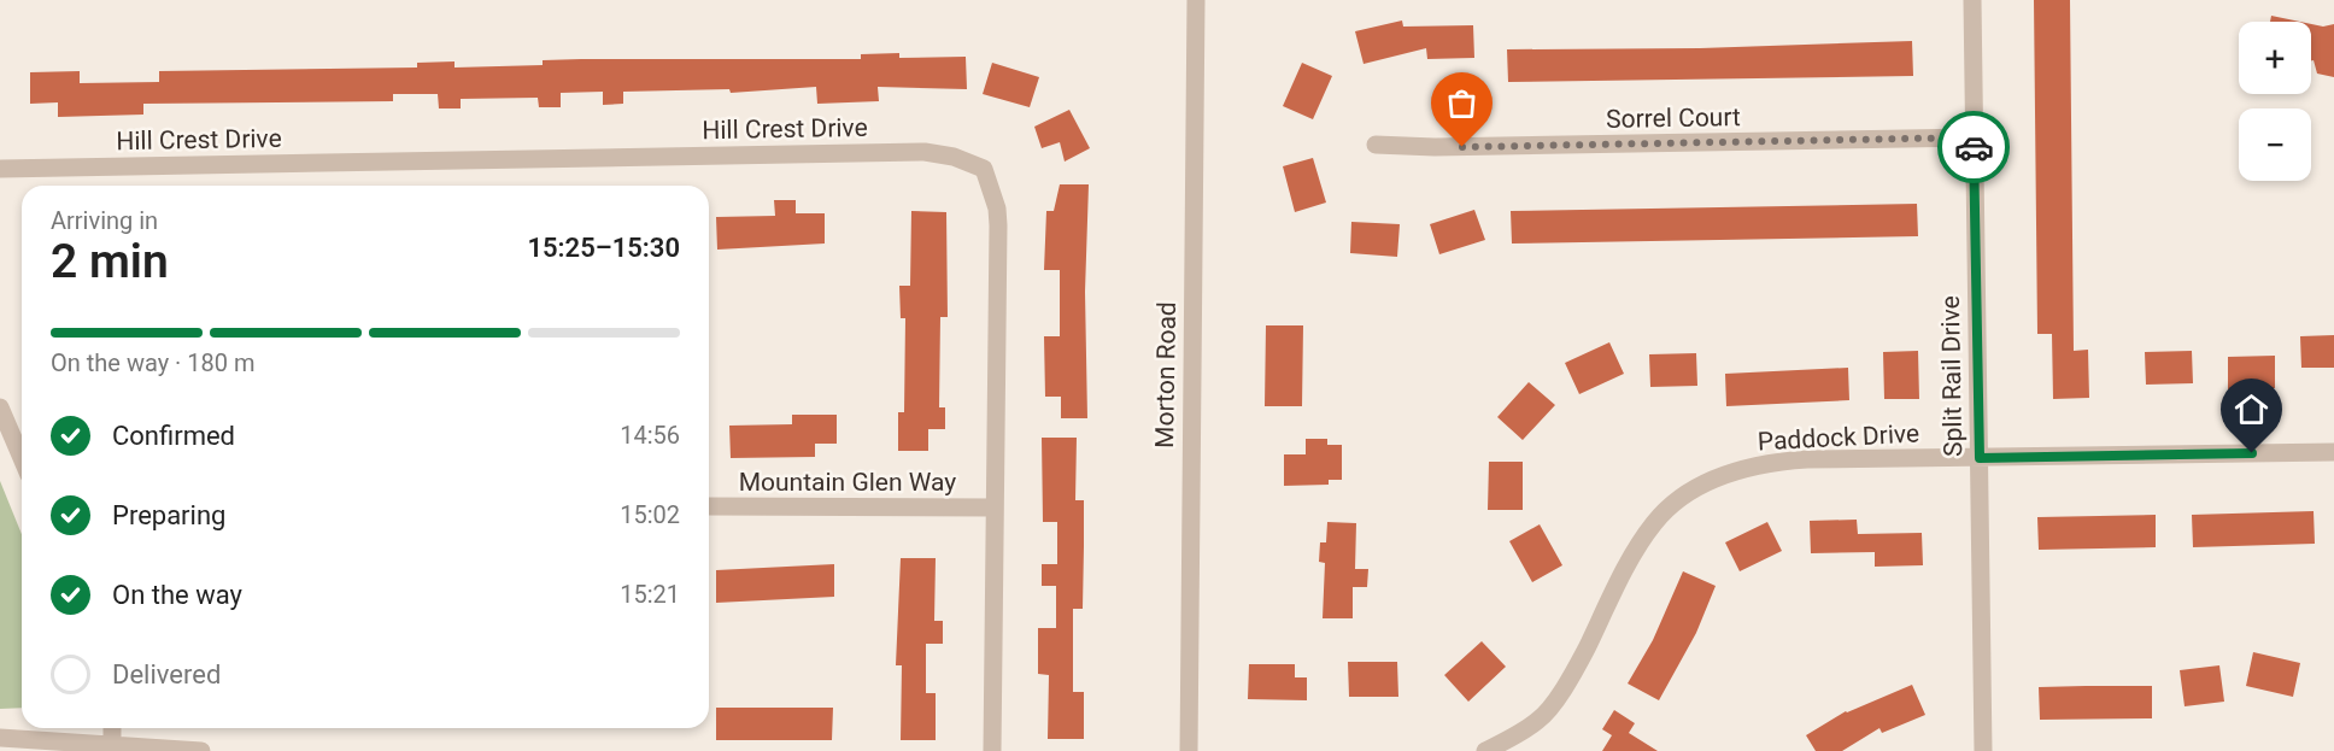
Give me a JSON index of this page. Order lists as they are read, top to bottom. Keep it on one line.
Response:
{"streets":{"street":["Sorrel Court","Hill Crest Drive","Morton Road","Split Rail Drive","Paddock Drive","Mountain Glen Way"]},"crossings":[["Sorrel Court","Split Rail Drive"],["Hill Crest Drive","Mountain Glen Way"],["Split Rail Drive","Paddock Drive"]],"page":{"map_buttons":["+","−"],"heading":["2 min","Arriving in","15:25–15:30"],"bar":"On the way · 180 m","list":[["Confirmed","14:56"],["Preparing","15:02"],["On the way","15:21"],"Delivered"]}}
